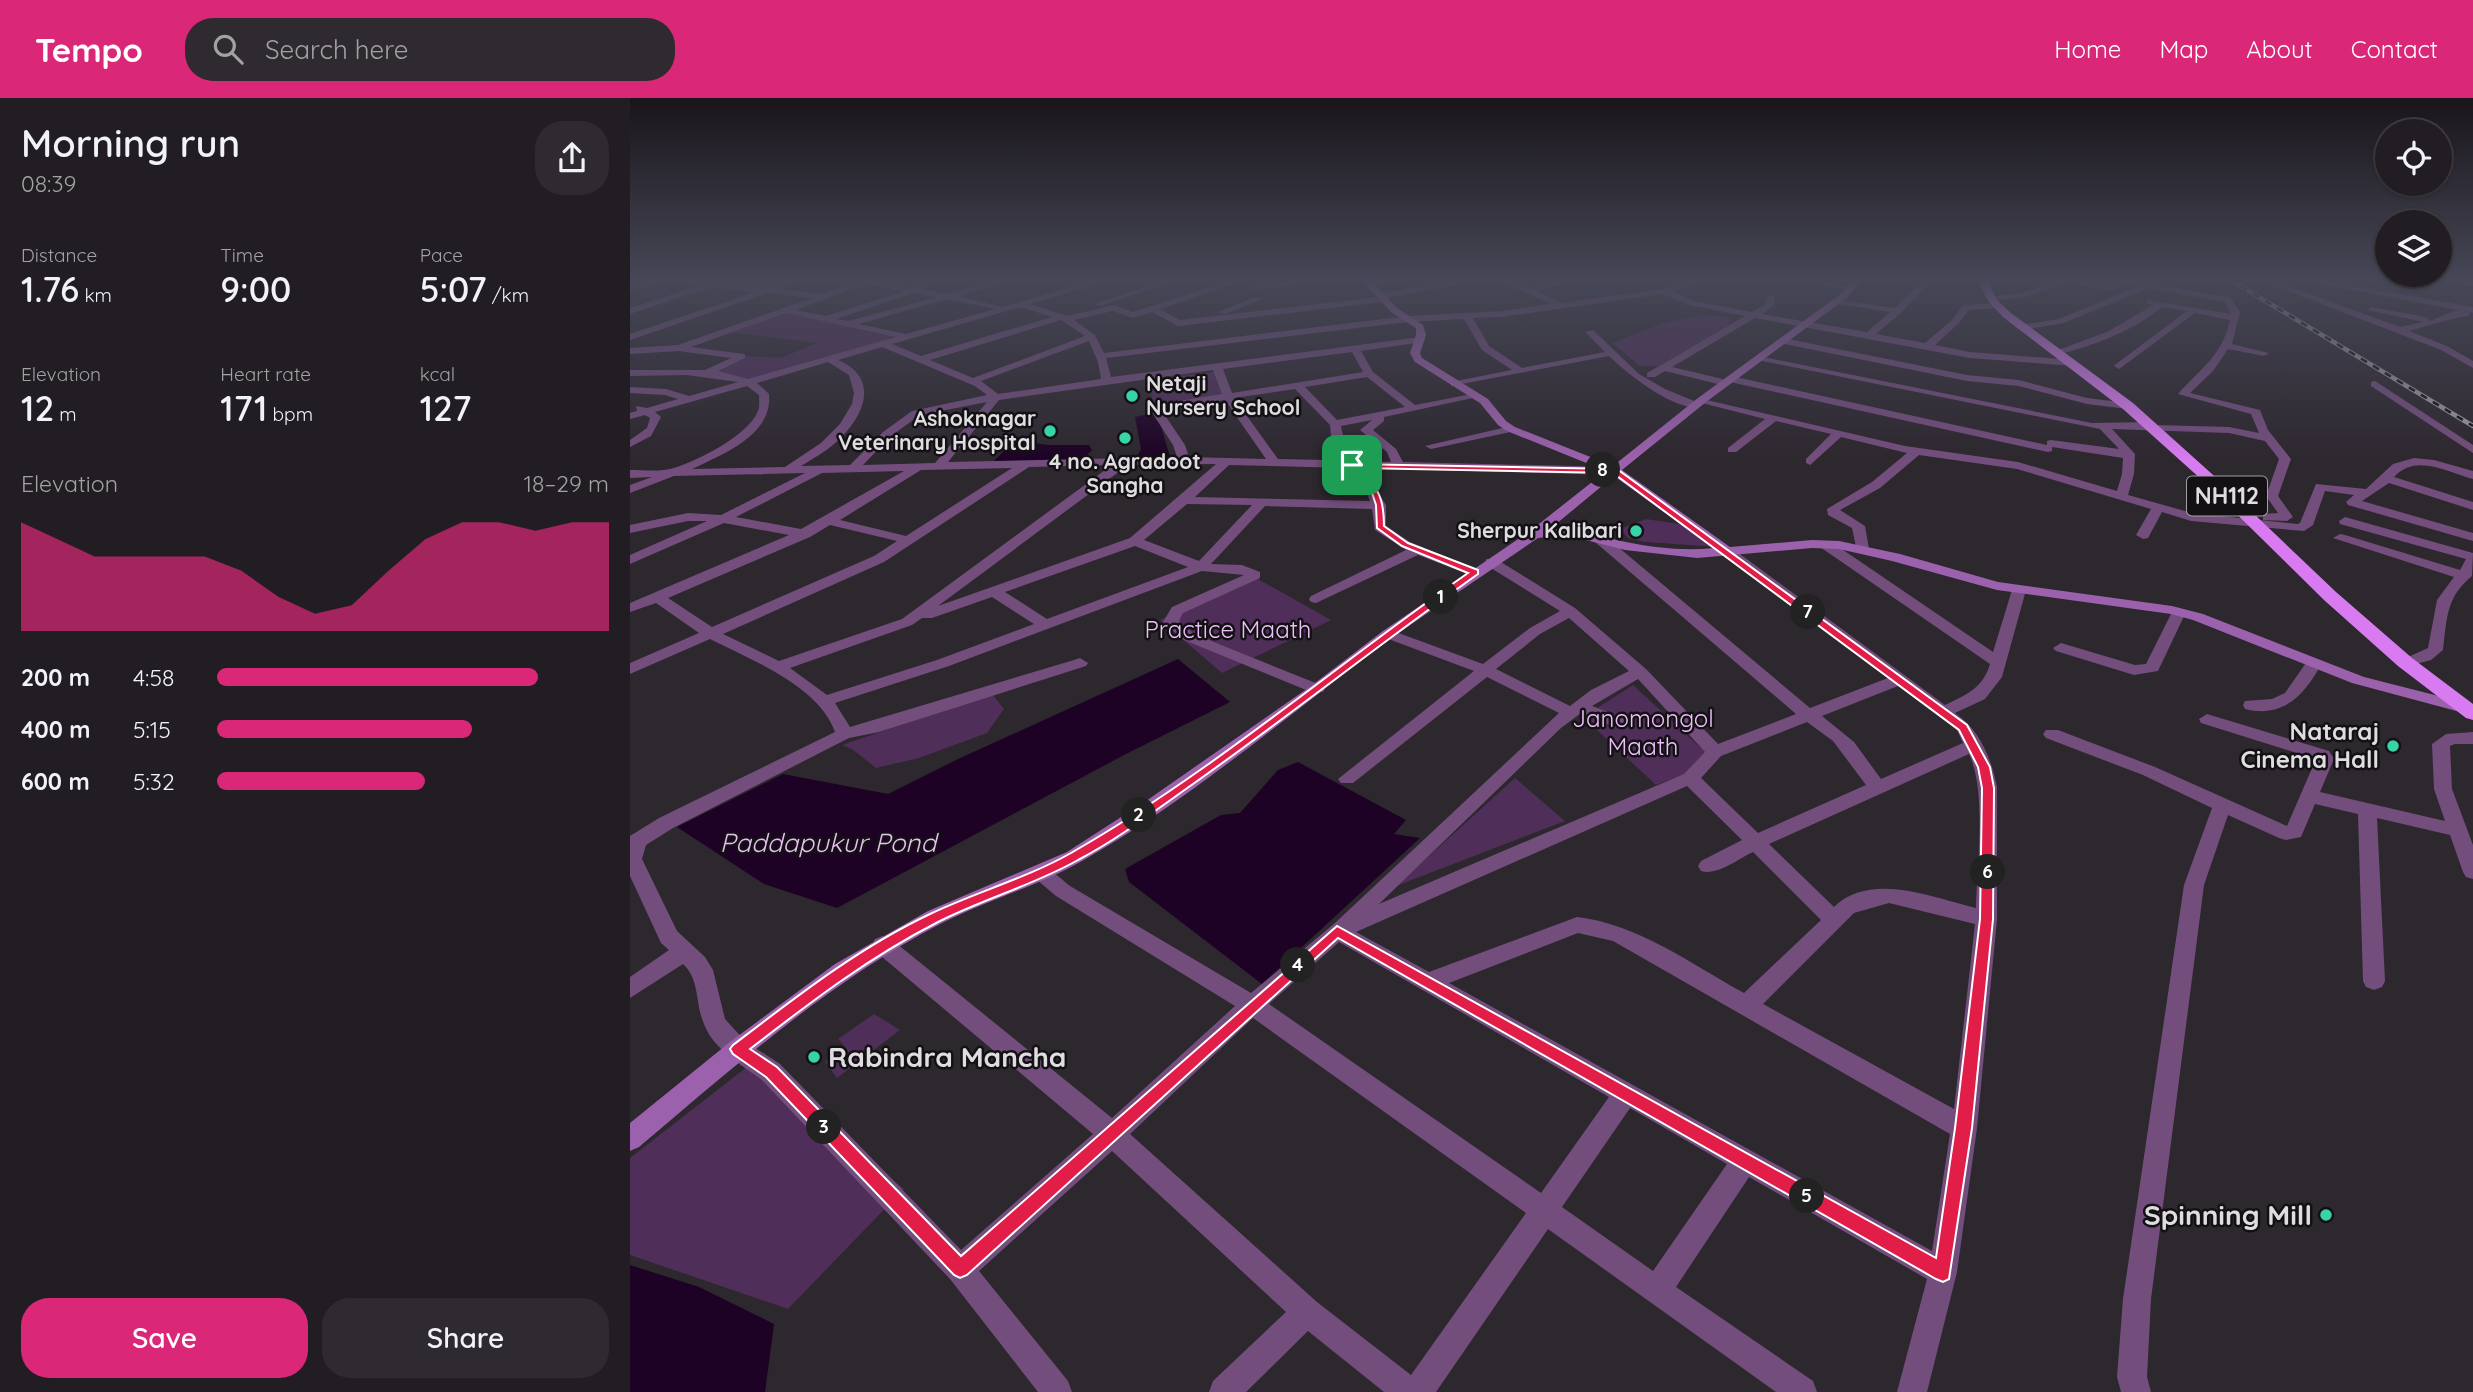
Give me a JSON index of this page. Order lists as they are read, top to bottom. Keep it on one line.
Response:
{"streets":{"highway":["NH112"]},"water":["Paddapukur Pond"],"parks":["Practice Maath","Janomongol Maath"],"places":["Netaji Nursery School","Ashoknagar Veterinary Hospital","4 no. Agradoot Sangha","Sherpur Kalibari","Nataraj Cinema Hall","Rabindra Mancha","Spinning Mill"],"page":{"header":"Tempo","search":"Search here","nav":["Home","Map","About","Contact"],"heading":["Morning run","08:39"],"stats":[["Distance","1.76 km"],["Time","9:00"],["Pace","5:07 /km"],["Elevation","12 m"],["Heart rate","171 bpm"],["kcal","127"]],"pins":["8","1","7","2","6","4","3","5"],"chart":["Elevation","18–29 m"],"list":[{"name":"200 m","note":"4:58"},{"name":"400 m","note":"5:15"},{"name":"600 m","note":"5:32"}],"buttons":["Save","Share"]}}
